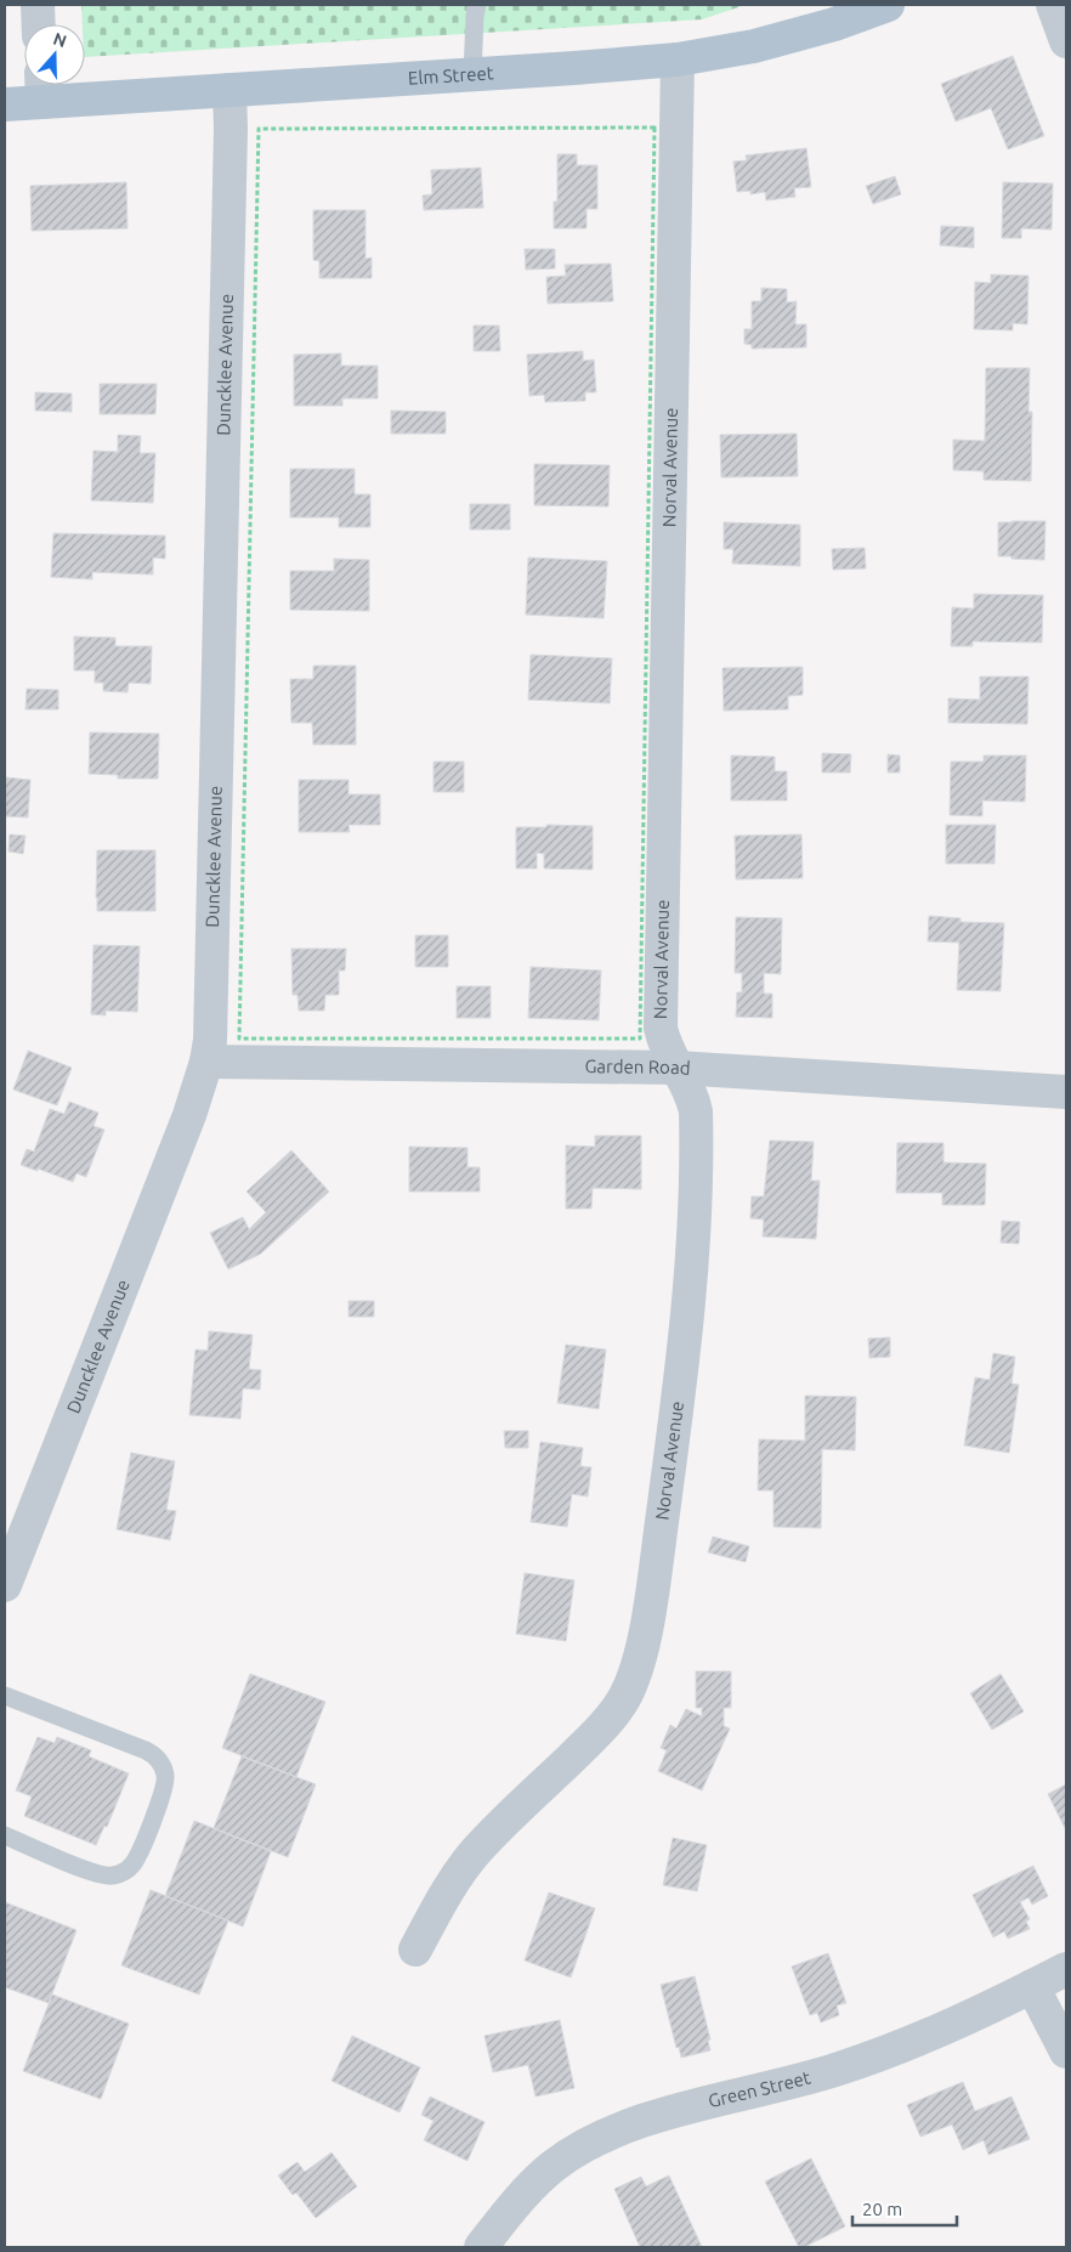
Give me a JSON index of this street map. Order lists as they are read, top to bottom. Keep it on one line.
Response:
{"streets":{"main road":["Elm Street"],"street":["Duncklee Avenue","Norval Avenue","Garden Road","Green Street"]},"crossings":[["Elm Street","Duncklee Avenue"],["Elm Street","Norval Avenue"],["Duncklee Avenue","Garden Road"],["Norval Avenue","Garden Road"]],"scale_bar":"20 m","north":"top"}
